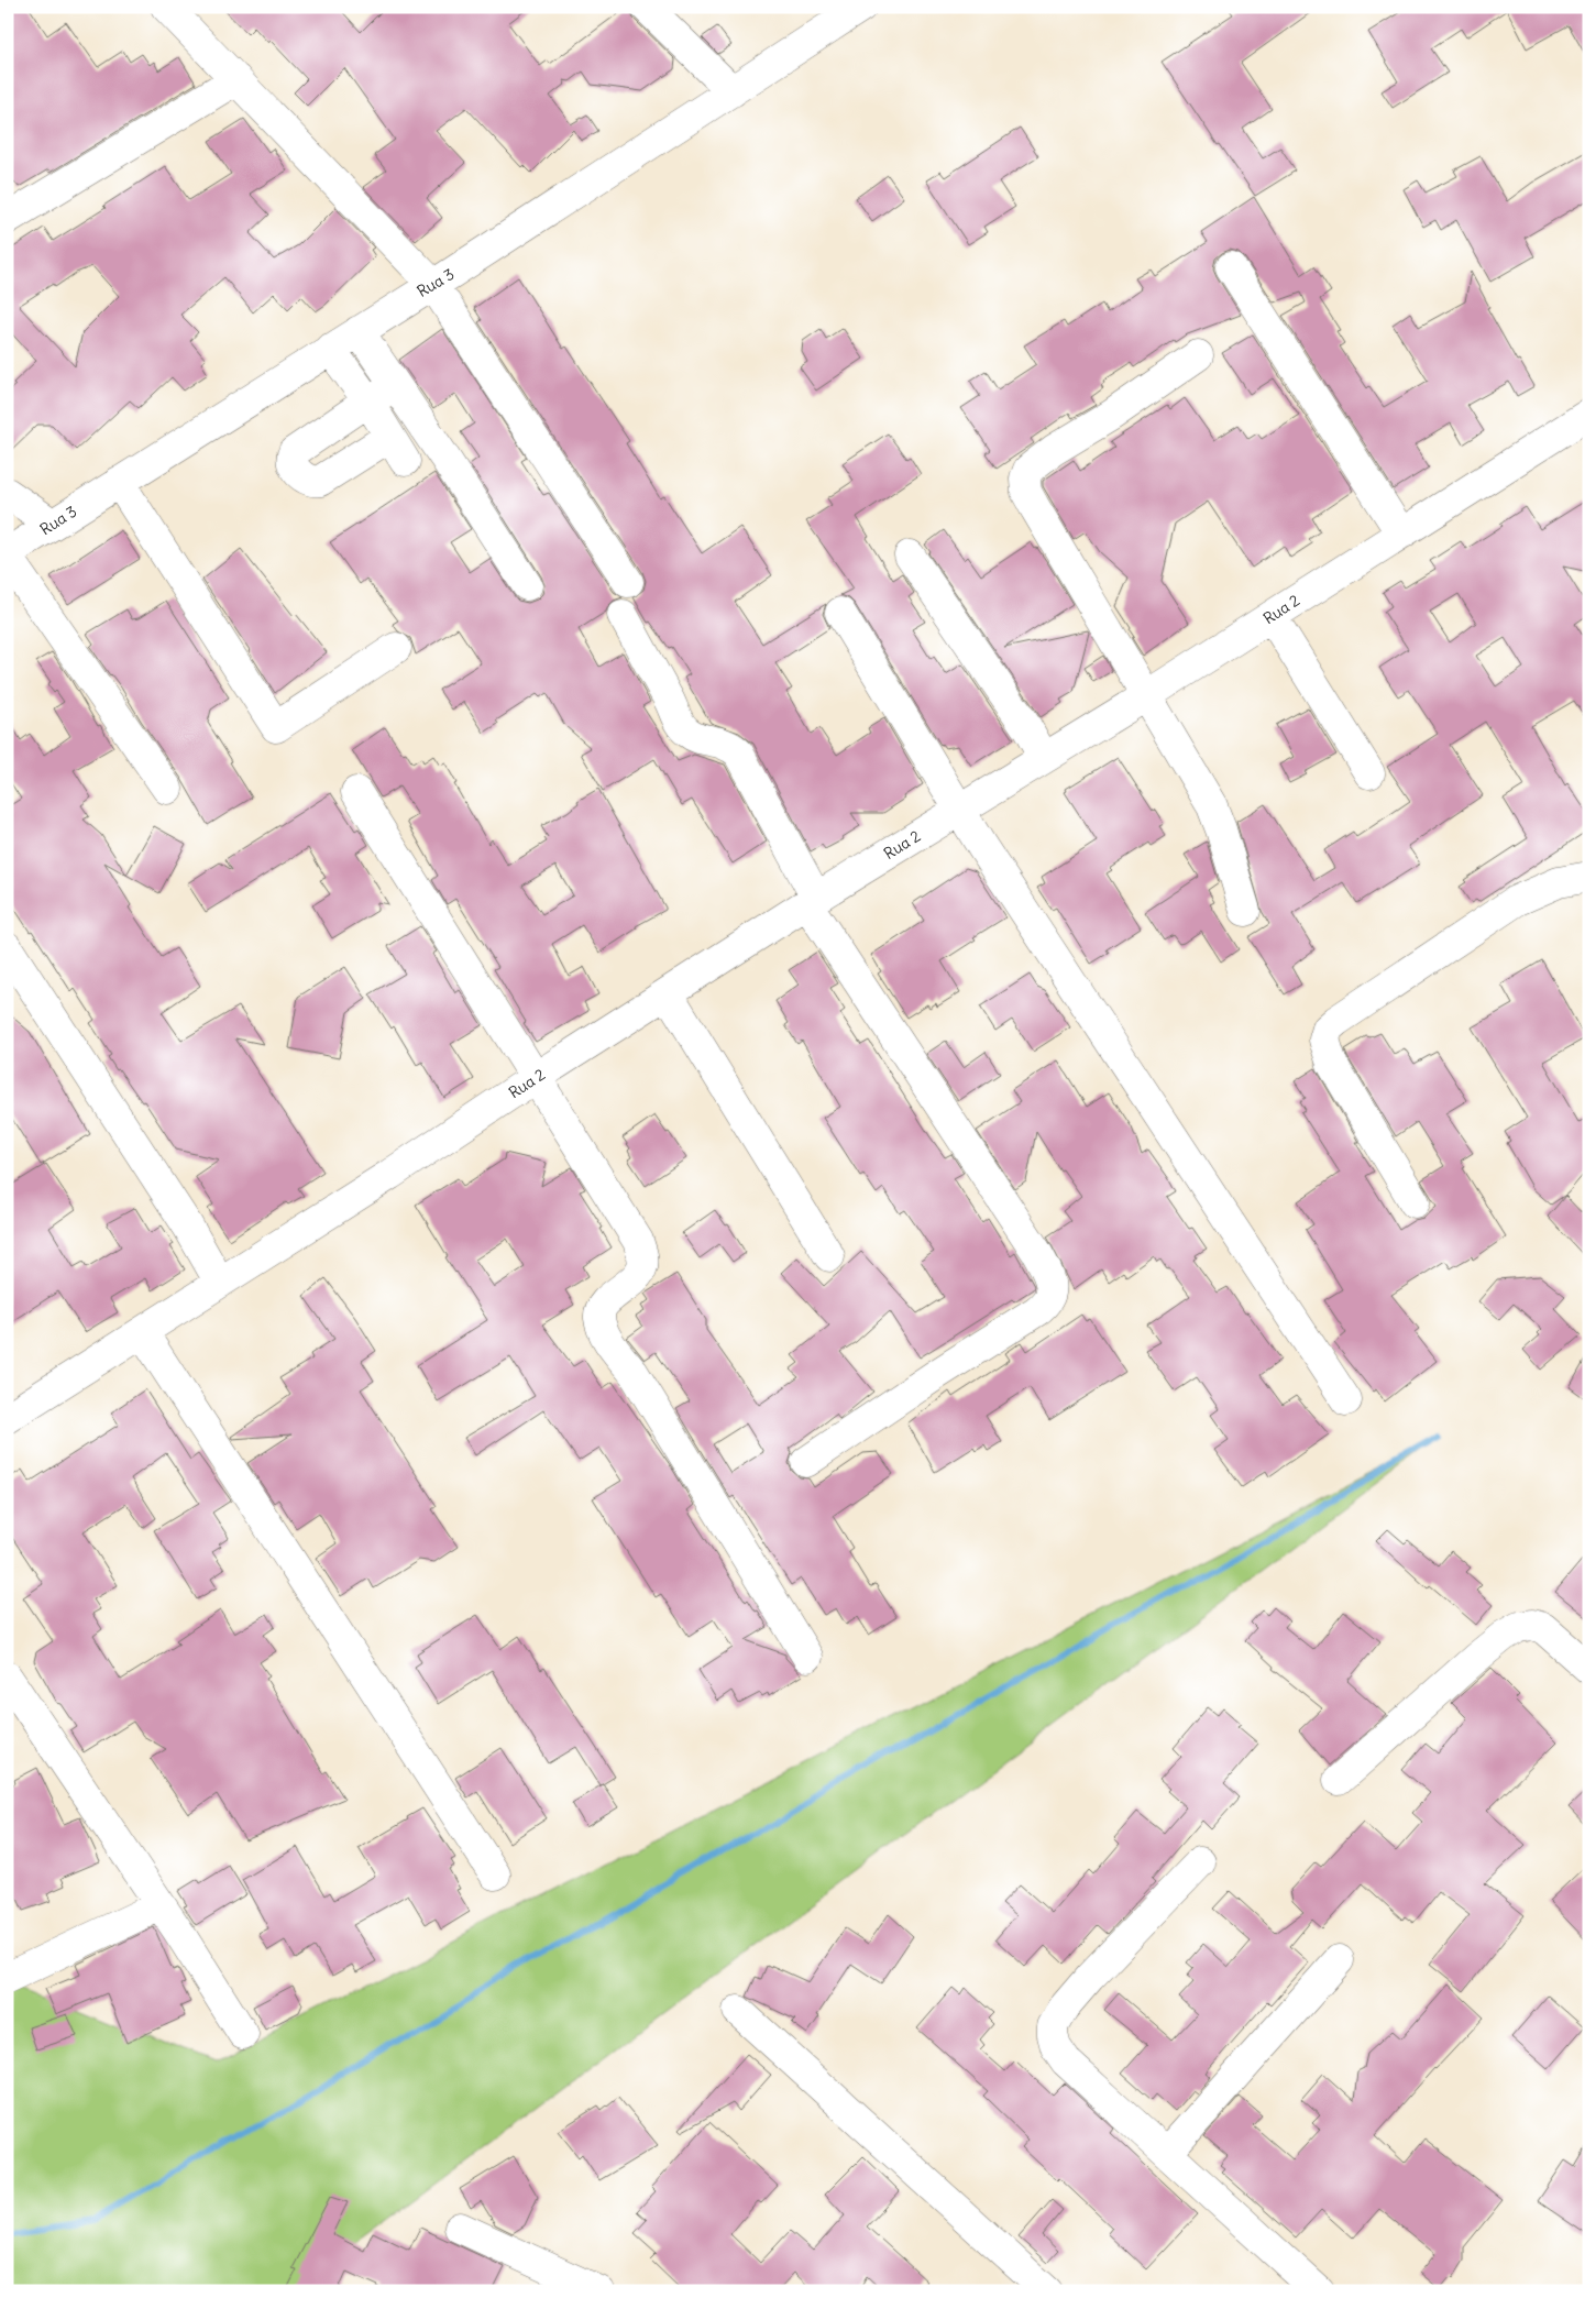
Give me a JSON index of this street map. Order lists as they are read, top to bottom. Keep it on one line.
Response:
{"streets":{"street":["Rua 3","Rua 2"]}}
